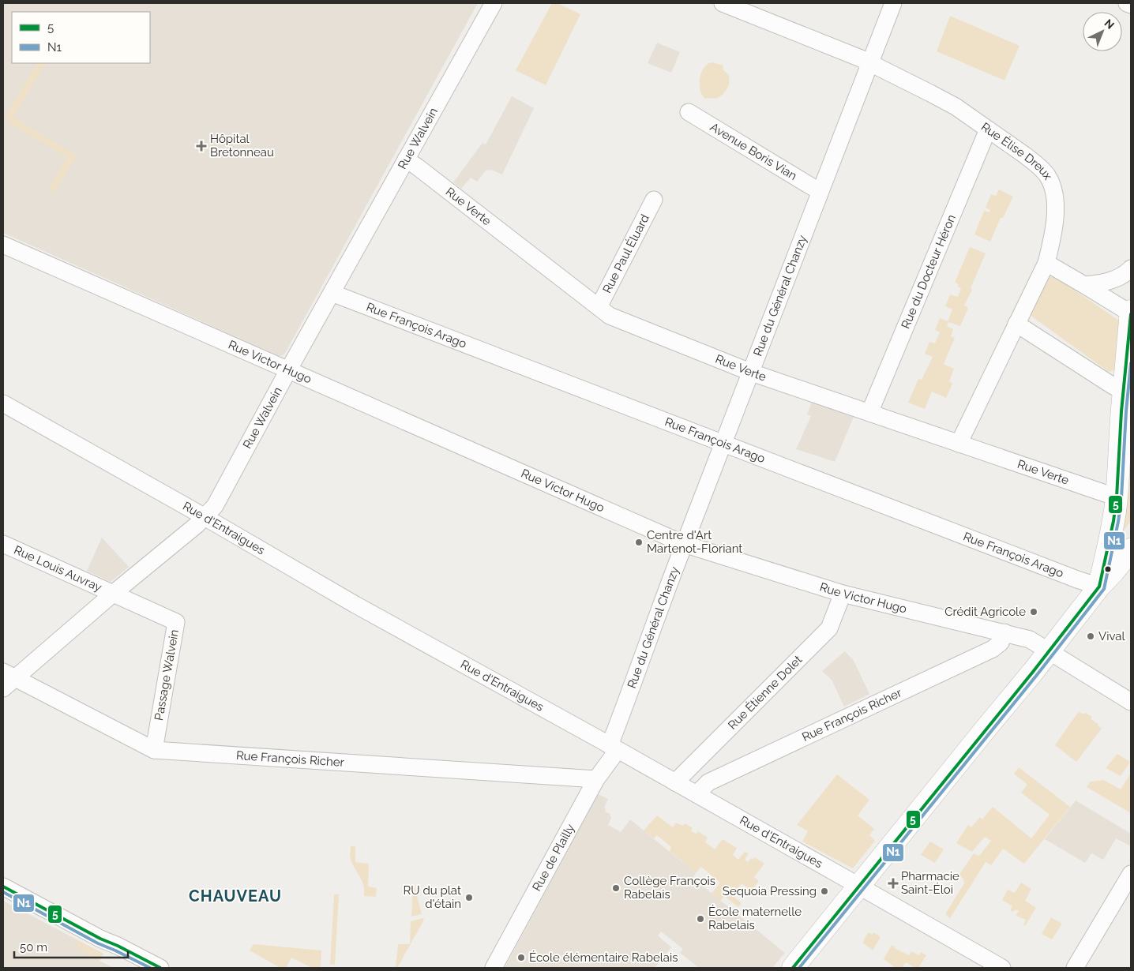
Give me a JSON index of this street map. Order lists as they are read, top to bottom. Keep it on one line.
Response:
{"streets":{"street":["Rue Walvein","Avenue Boris Vian","Rue Élise Dreux","Rue Verte","Rue Paul Éluard","Rue du Docteur Héron","Rue du Général Chanzy","Rue François Arago","Rue Victor Hugo","Rue d'Entraigues","Rue Louis Auvray","Passage Walvein","Rue Étienne Dolet","Rue François Richer","Rue de Plailly"]},"crossings":[["Rue Walvein","Rue Verte"],["Rue Walvein","Rue François Arago"],["Rue Walvein","Rue Victor Hugo"],["Rue Walvein","Rue d'Entraigues"],["Rue Walvein","Rue Louis Auvray"],["Rue Walvein","Passage Walvein"],["Rue Walvein","Rue François Richer"],["Avenue Boris Vian","Rue du Général Chanzy"],["Rue Élise Dreux","Rue Verte"],["Rue Élise Dreux","Rue du Docteur Héron"],["Rue Élise Dreux","Rue du Général Chanzy"],["Rue Verte","Rue Paul Éluard"],["Rue Verte","Rue du Docteur Héron"],["Rue Verte","Rue du Général Chanzy"],["Rue du Général Chanzy","Rue François Arago"],["Rue du Général Chanzy","Rue Victor Hugo"],["Rue du Général Chanzy","Rue d'Entraigues"],["Rue du Général Chanzy","Rue de Plailly"],["Rue Victor Hugo","Rue Étienne Dolet"],["Rue Victor Hugo","Rue François Richer"],["Rue d'Entraigues","Rue Étienne Dolet"],["Rue d'Entraigues","Rue François Richer"],["Rue d'Entraigues","Rue de Plailly"],["Rue Louis Auvray","Passage Walvein"],["Passage Walvein","Rue François Richer"],["Rue François Richer","Rue de Plailly"]],"districts":["CHAUVEAU"],"places":{"health":["Hôpital Bretonneau","Pharmacie Saint-Éloi"],"other":["Centre d'Art Martenot-Floriant","Crédit Agricole","Vival","Collège François Rabelais","Sequoia Pressing","RU du plat d'étain","École maternelle Rabelais","École élémentaire Rabelais"]},"lines":["transit line 5","transit line N1"],"legend":["5","N1"],"scale_bar":"50 m","north":"top right"}
